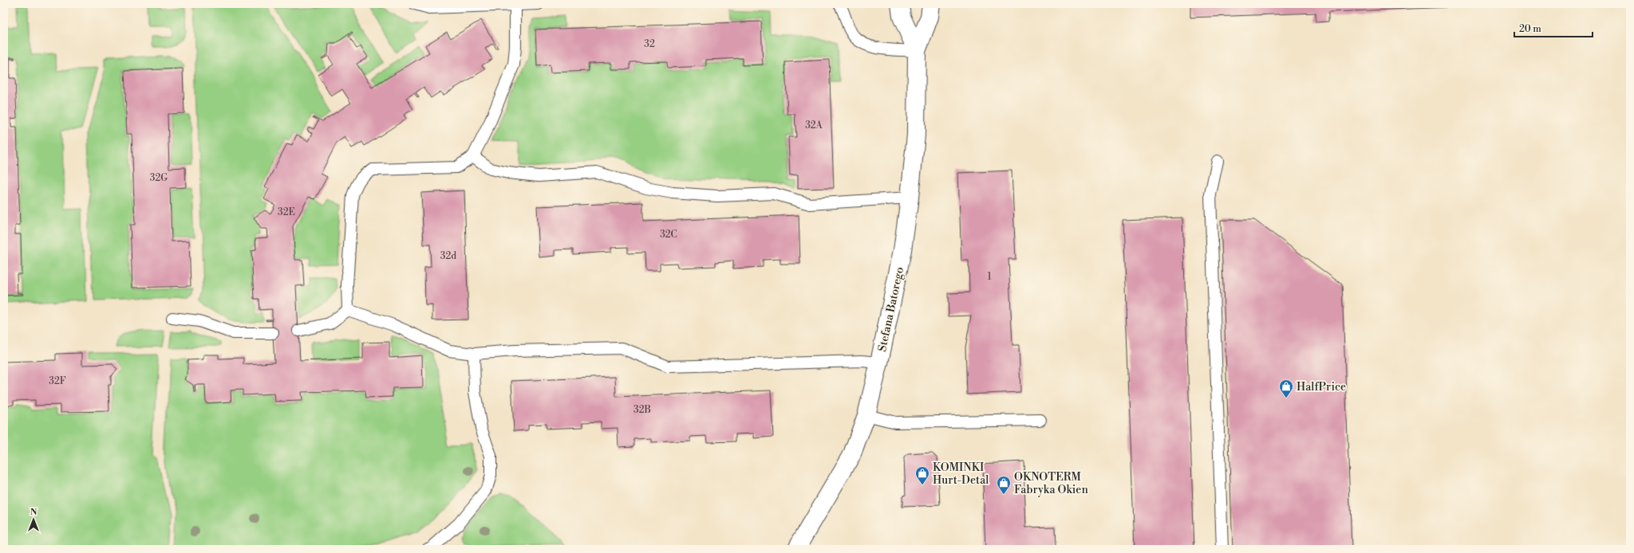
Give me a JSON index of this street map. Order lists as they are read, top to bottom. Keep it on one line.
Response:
{"streets":{"street":["Stefana Batorego"]},"places":{"shop":["HalfPrice","KOMINKI Hurt-Detal","OKNOTERM Fabryka Okien"]},"house_numbers":["32","32A","32G","32E","32C","32d","1","32F","32B"],"scale_bar":"20 m","north":"top"}
